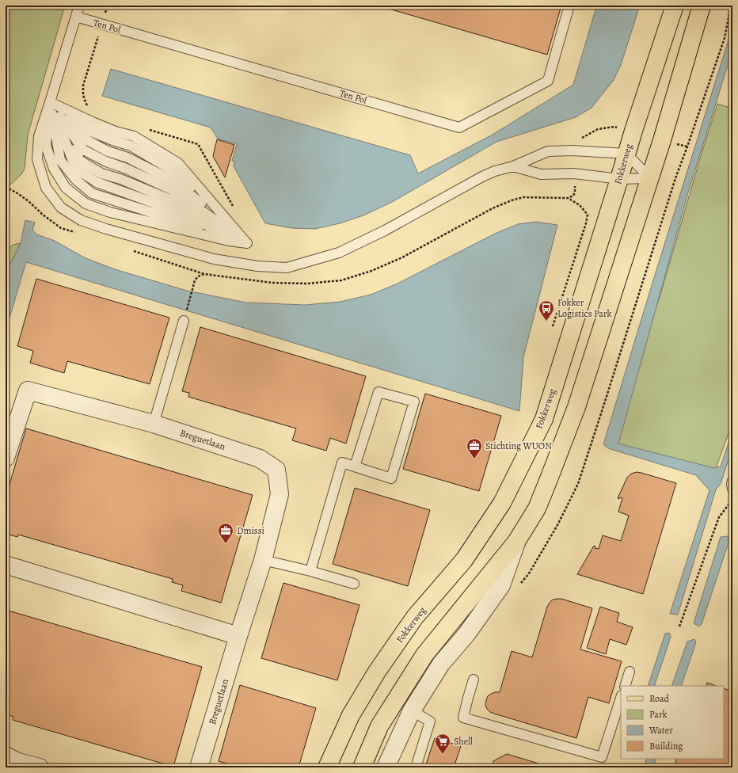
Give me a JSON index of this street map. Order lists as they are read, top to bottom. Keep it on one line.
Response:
{"streets":{"main road":["Fokkerweg"],"street":["Breguetlaan"],"lane":["Ten Pol"]},"places":{"bus stop":["Fokker Logistics Park"],"office":["Stichting WUON","Dmissi"],"supermarket":["Shell"]},"legend":["Road","Park","Water","Building"]}
